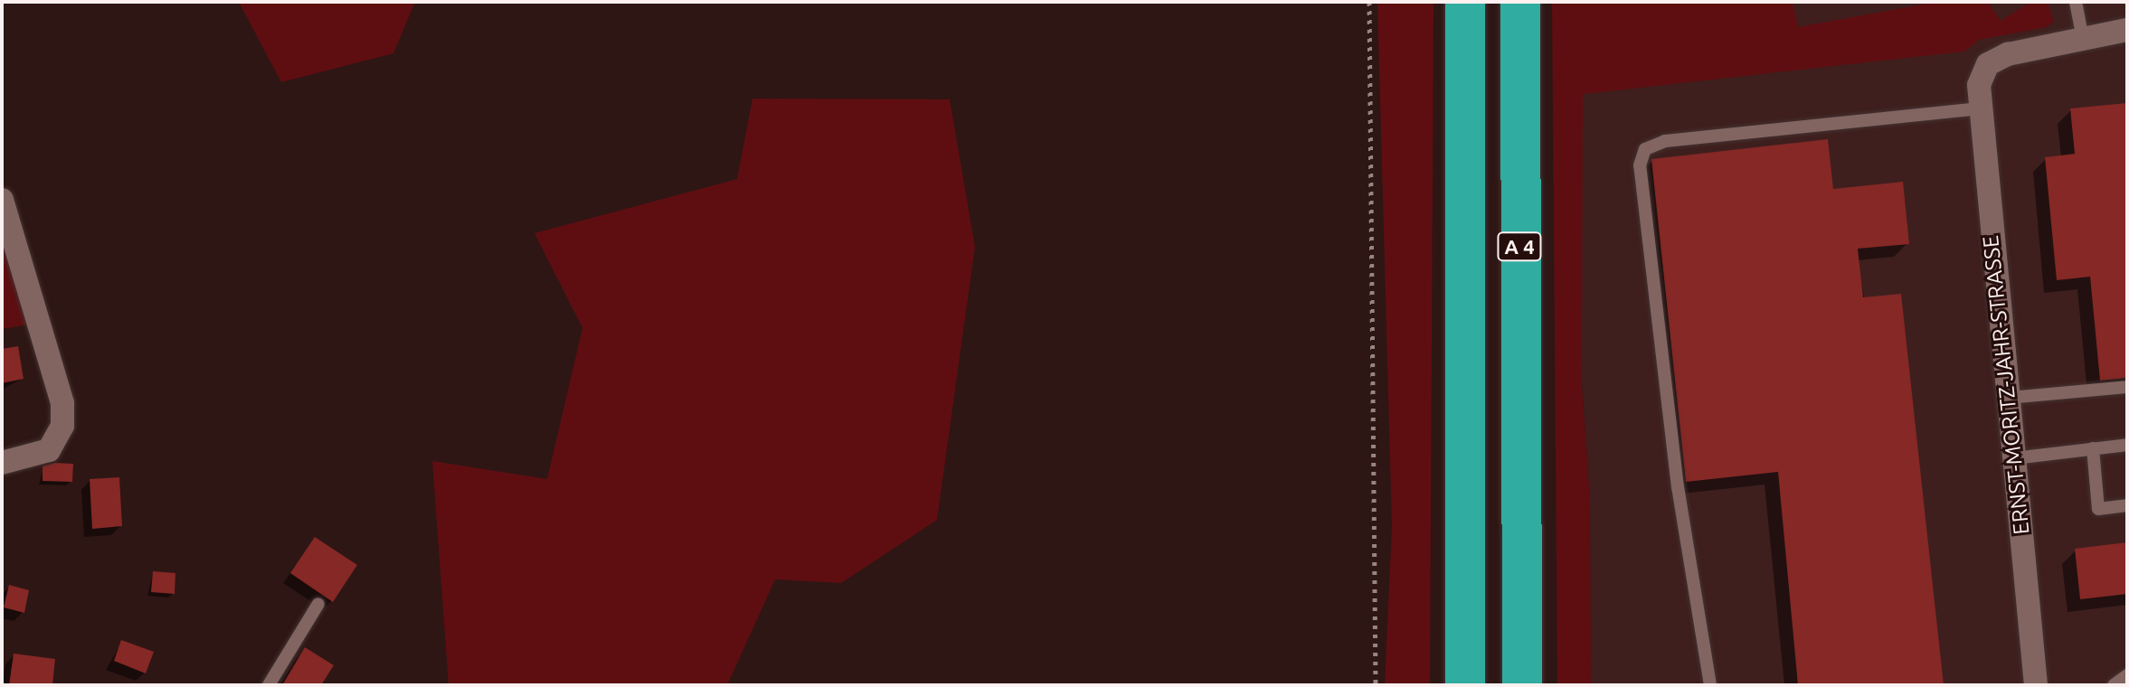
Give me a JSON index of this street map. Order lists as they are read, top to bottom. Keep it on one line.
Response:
{"streets":{"highway":["A 4"],"street":["ERNST-MORITZ-JAHR-STRASSE"]}}
